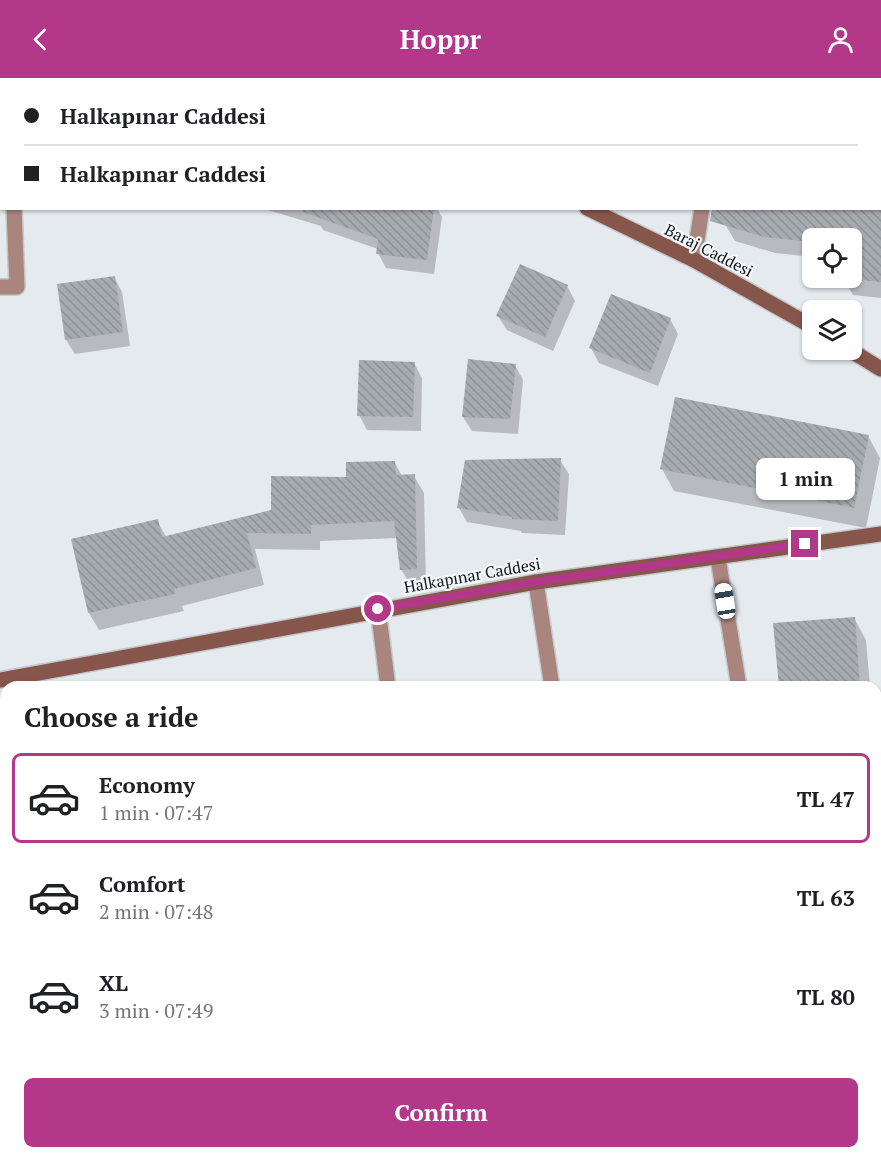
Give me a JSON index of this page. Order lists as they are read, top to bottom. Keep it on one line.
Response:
{"streets":{"main road":["Baraj Caddesi","Halkapınar Caddesi"]},"page":{"header":"Hoppr","banner":["Halkapınar Caddesi","Halkapınar Caddesi"],"bubble":"1 min","heading":"Choose a ride","list":[{"name":"Economy","note":"1 min · 07:47","value":"TL 47"},{"name":"Comfort","note":"2 min · 07:48","value":"TL 63"},{"name":"XL","note":"3 min · 07:49","value":"TL 80"}],"buttons":"Confirm"}}
